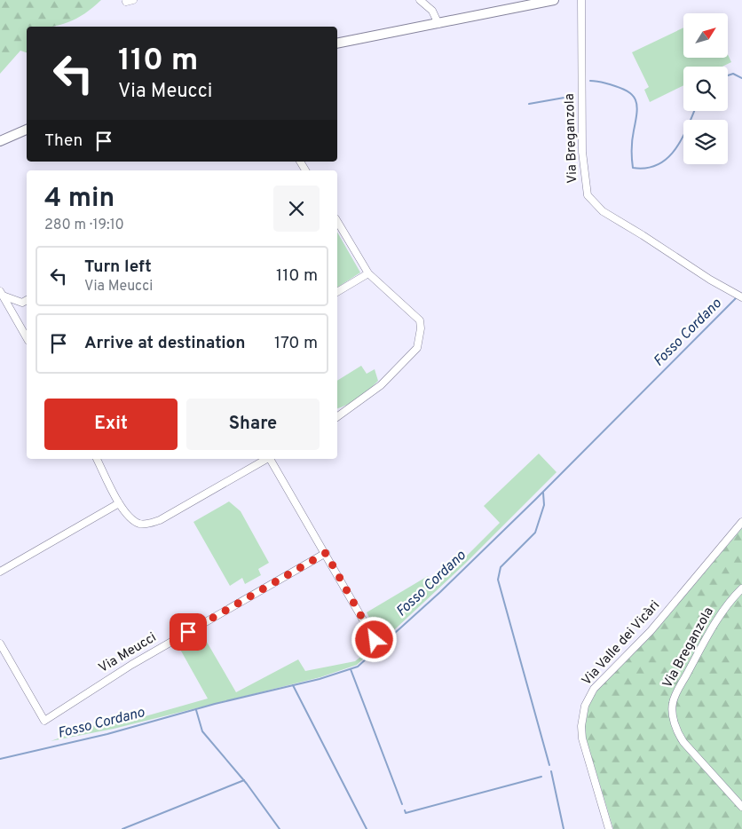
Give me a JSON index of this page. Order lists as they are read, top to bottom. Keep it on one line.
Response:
{"streets":{"street":["Via Breganzola","Via Valle dei Vicàri","Via Meucci"]},"water":["Fosso Cordano"],"north":"top right","page":{"turn":["110 m","Via Meucci"],"then":"Then","heading":["4 min","280 m · 19:10"],"list":[{"name":"Turn left","note":"Via Meucci","value":"110 m"},{"name":"Arrive at destination","value":"170 m"}],"buttons":["Exit","Share"]}}
